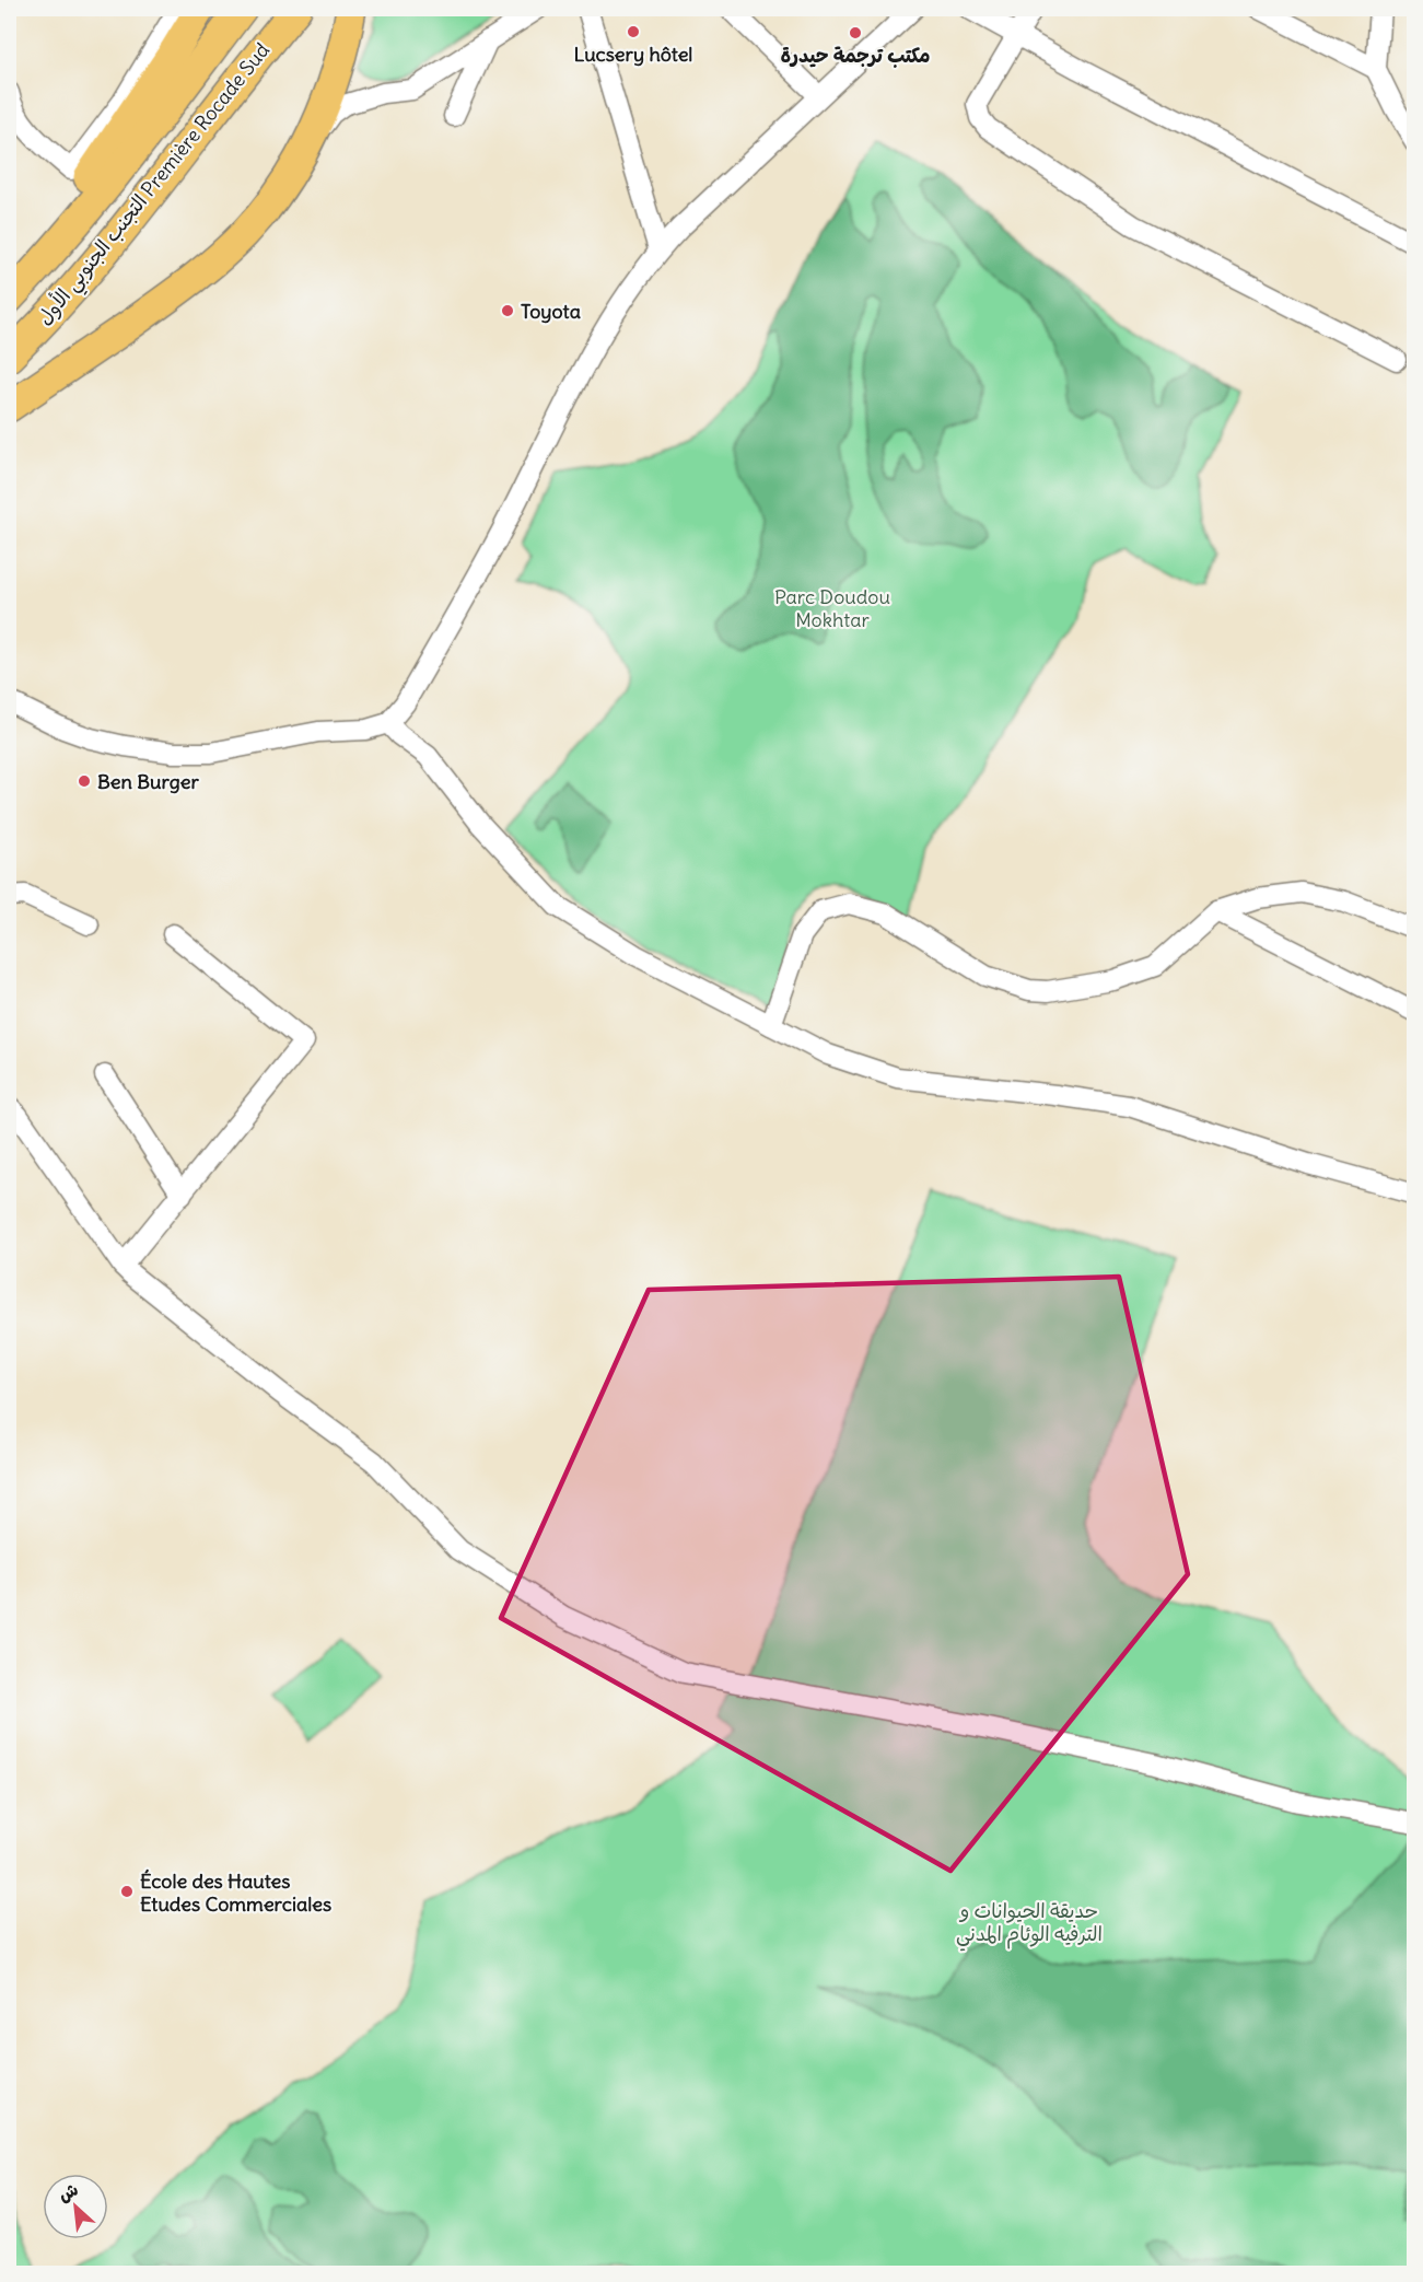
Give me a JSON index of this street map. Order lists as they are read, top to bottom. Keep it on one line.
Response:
{"streets":{"highway":["التجنب الجنوبي الأول Première Rocade Sud"]},"parks":["Parc Doudou Mokhtar","حديقة الحيوانات و الترفيه الوئام المدني"],"places":["Lucsery hôtel","مكتب ترجمة حيدرة","Toyota","Ben Burger","École des Hautes Etudes Commerciales"],"north":"top left"}
